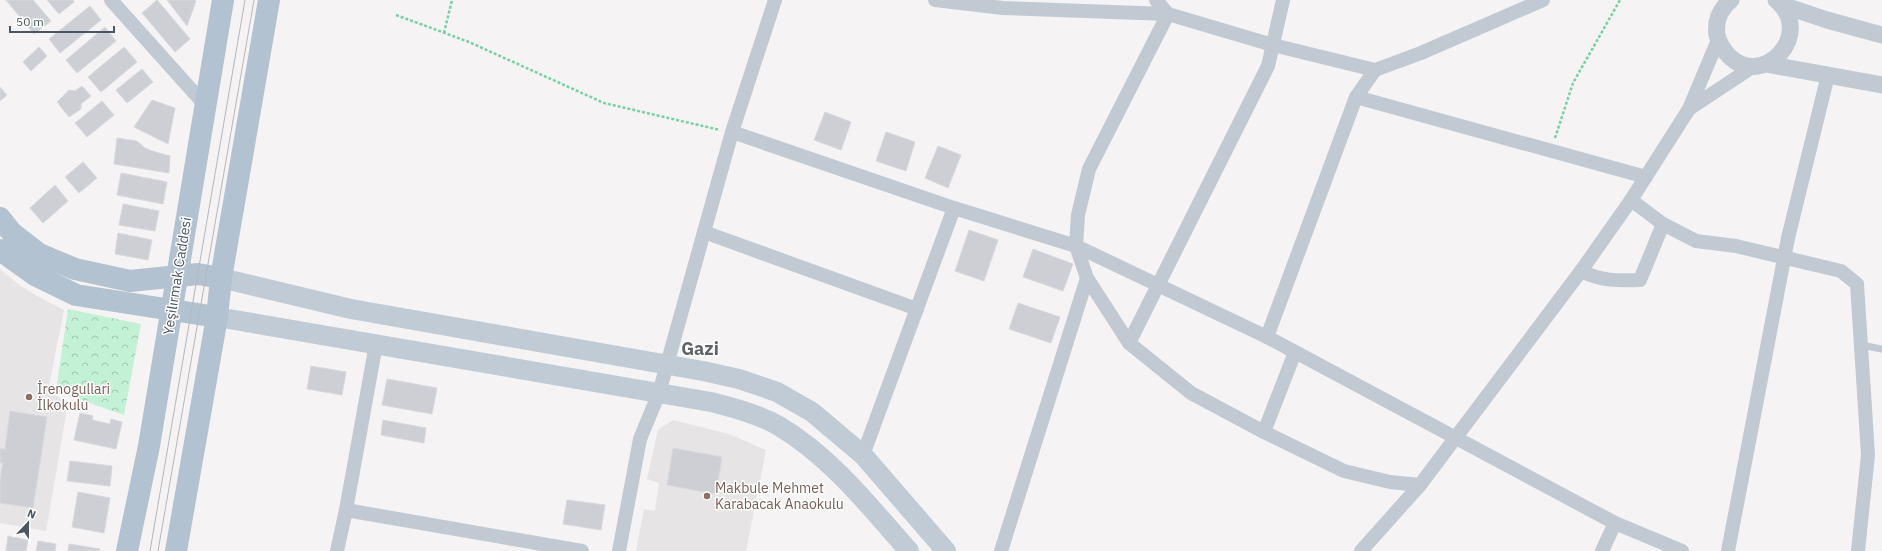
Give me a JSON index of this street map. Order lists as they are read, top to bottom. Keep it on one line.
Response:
{"streets":{"main road":["Yeşilırmak Caddesi"]},"districts":["Gazi"],"places":["İrenogullari İlkokulu","Makbule Mehmet Karabacak Anaokulu"],"scale_bar":"50 m","north":"top"}
